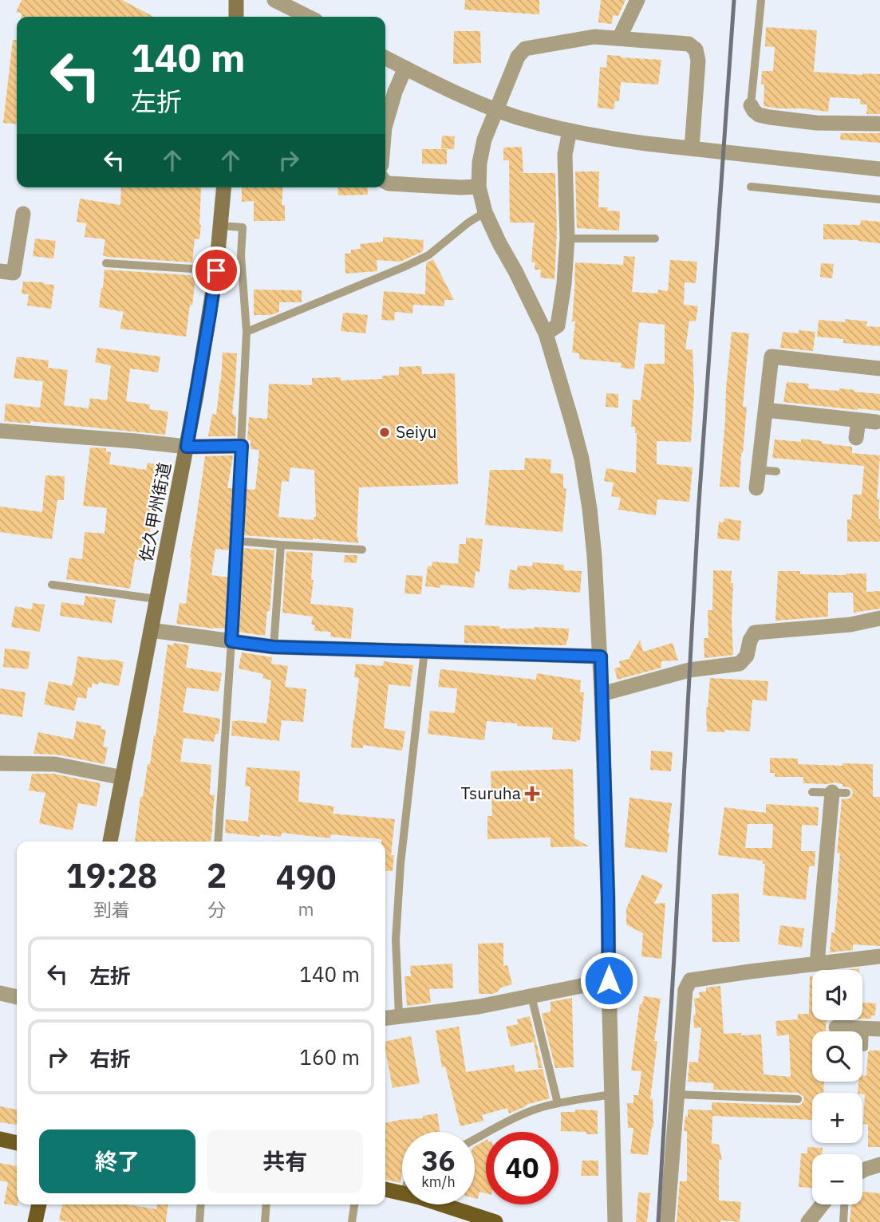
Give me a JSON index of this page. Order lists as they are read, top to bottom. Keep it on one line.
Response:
{"streets":{"main road":["佐久甲州街道"]},"places":{"other":["Seiyu"],"health":["Tsuruha"]},"page":{"turn":["140 m","左折"],"eta":["19:28","到着","2","分","490","m"],"list":[{"name":"左折","value":"140 m"},{"name":"右折","value":"160 m"}],"map_buttons":["+","−"],"buttons":["終了","共有"],"speed":"36 km/h","limit":"40"}}
